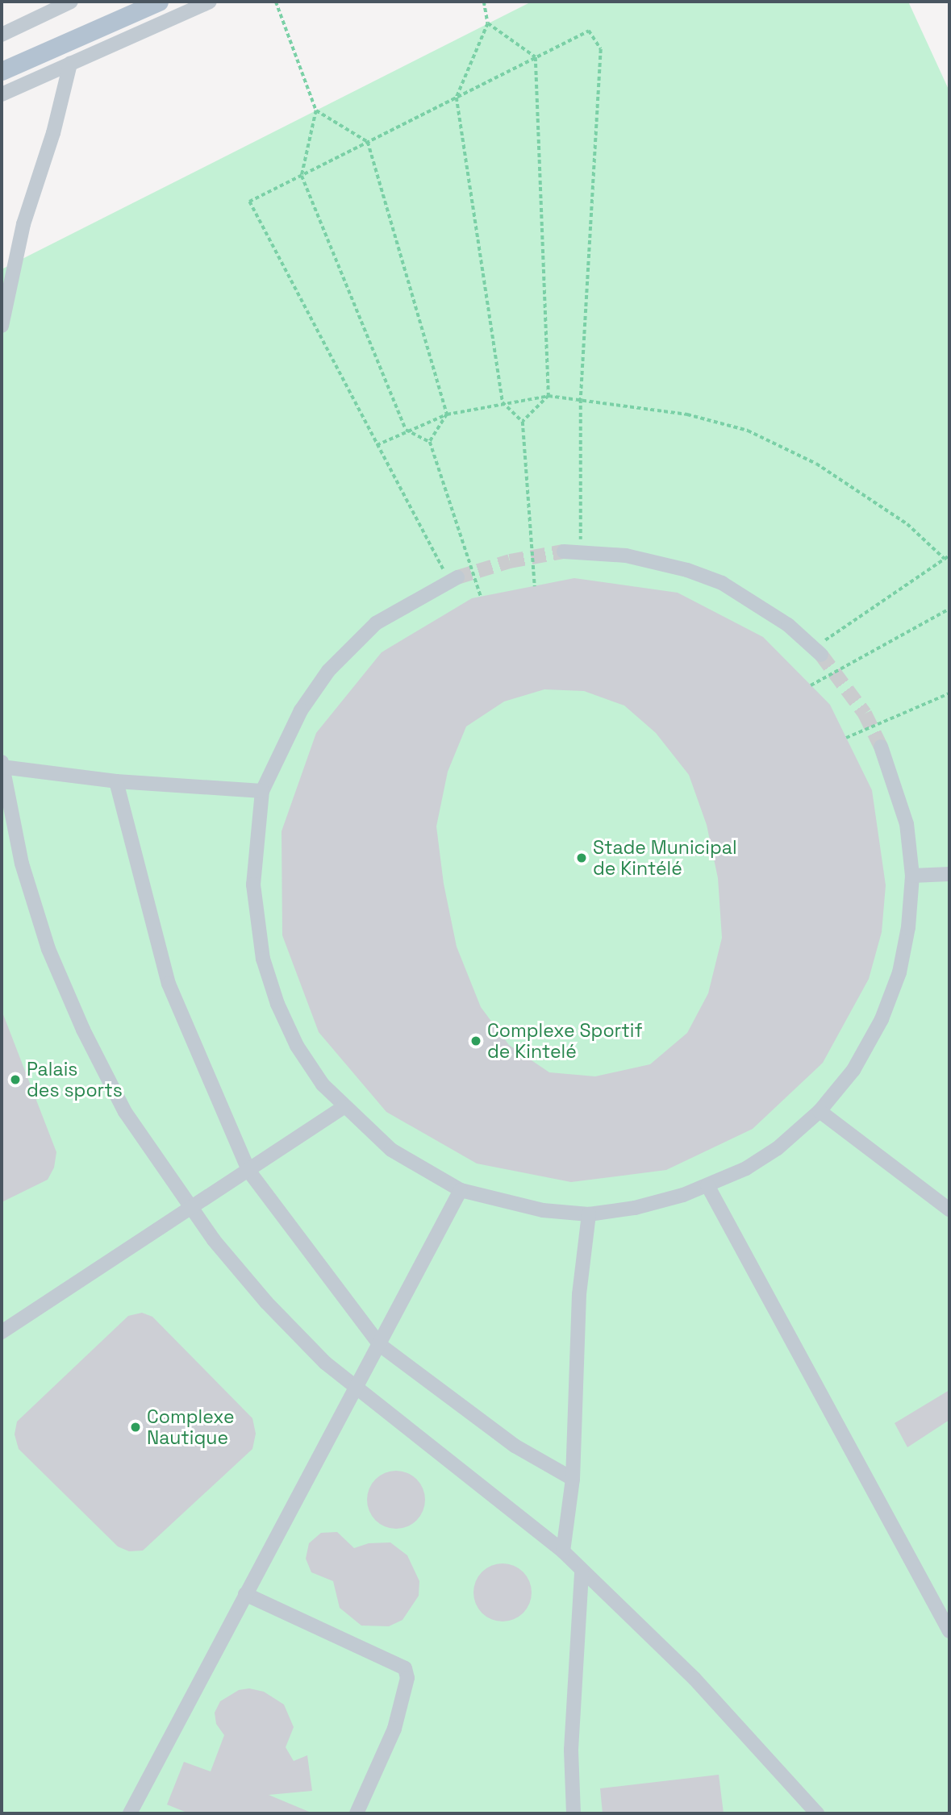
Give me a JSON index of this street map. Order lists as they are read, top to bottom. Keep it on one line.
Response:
{"places":["Stade Municipal de Kintélé","Complexe Sportif de Kintelé","Palais des sports","Complexe Nautique"]}
